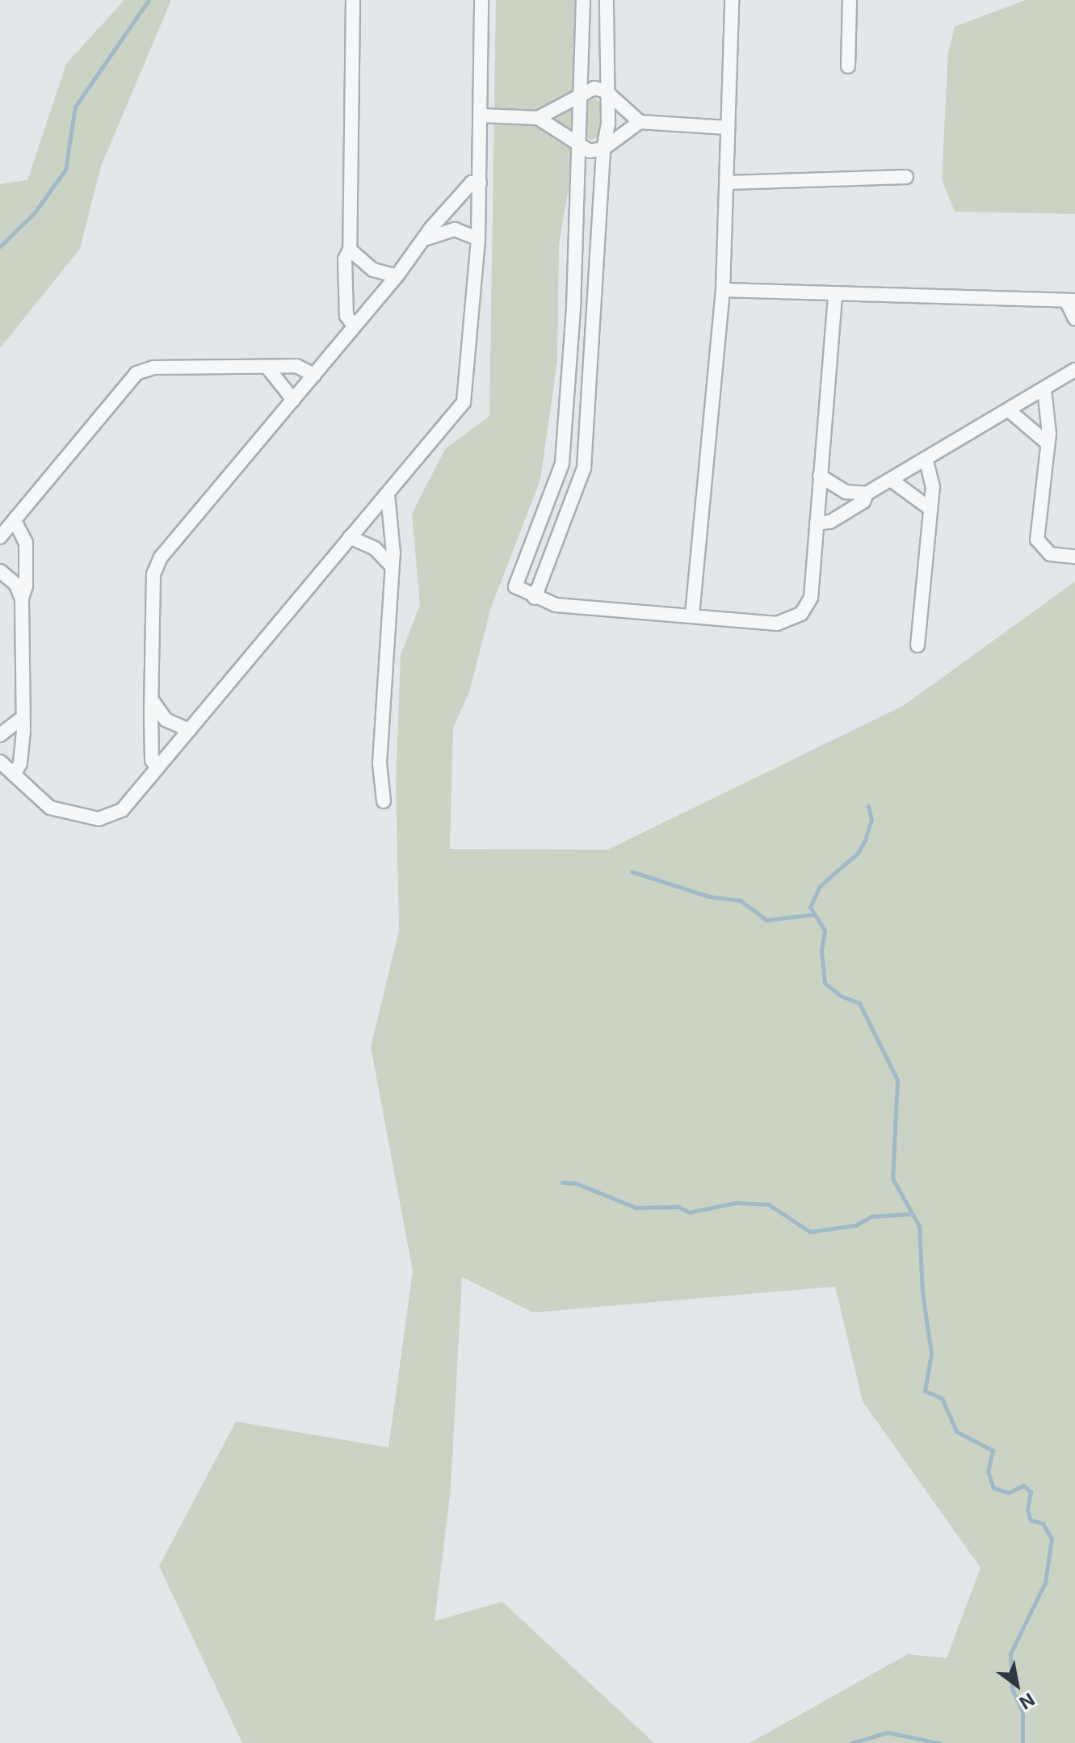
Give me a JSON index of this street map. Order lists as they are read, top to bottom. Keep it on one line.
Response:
{"north":"bottom right"}
